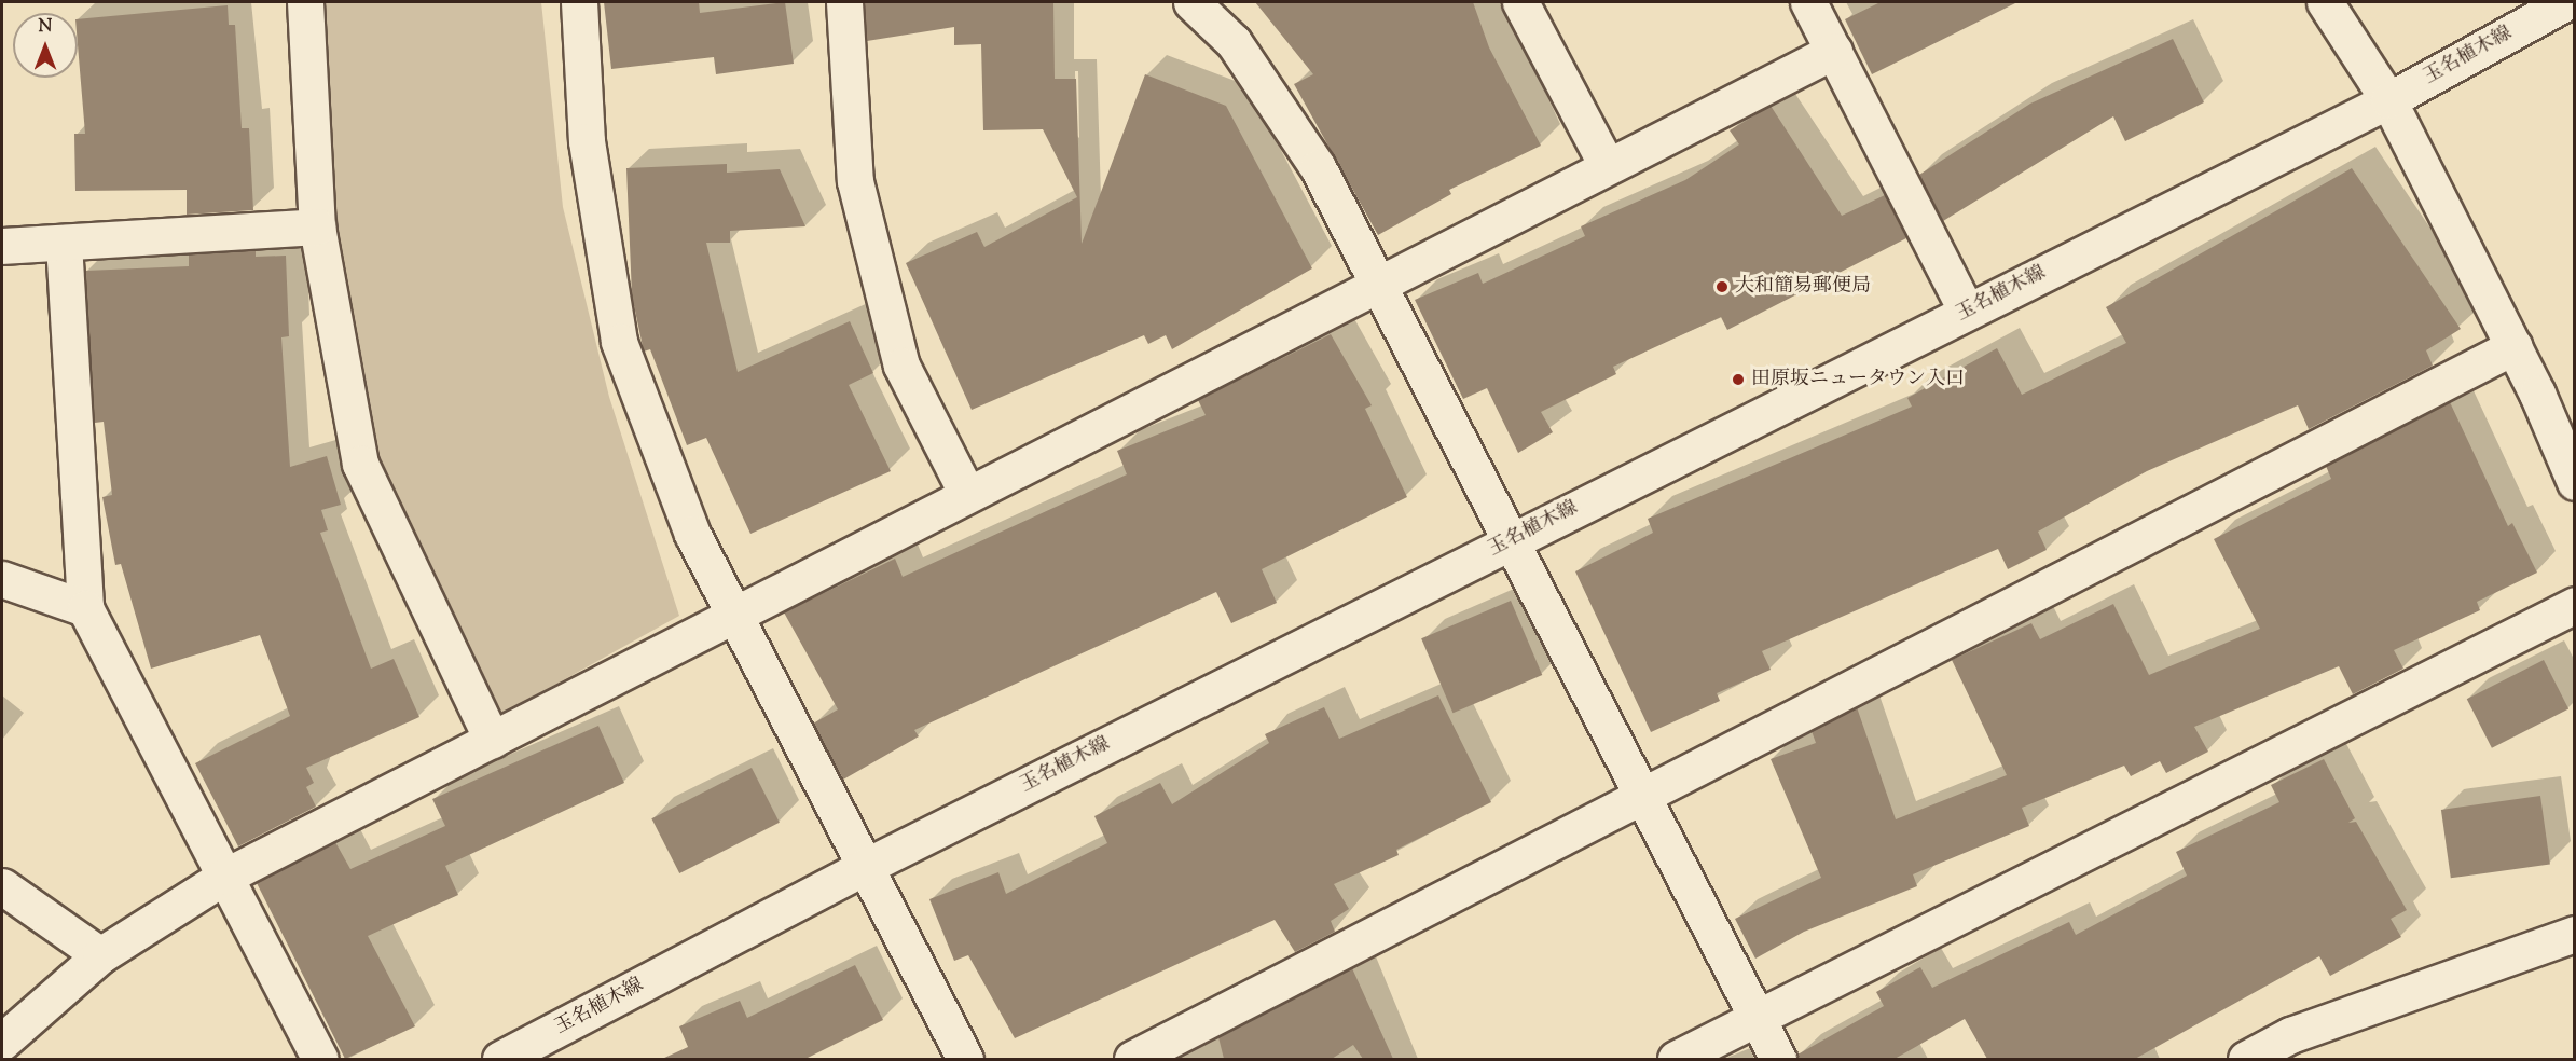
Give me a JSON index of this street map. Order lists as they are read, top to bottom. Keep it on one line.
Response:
{"streets":{"street":["玉名植木線"]},"places":["大和簡易郵便局","田原坂ニュータウン入口"],"north":"top"}
